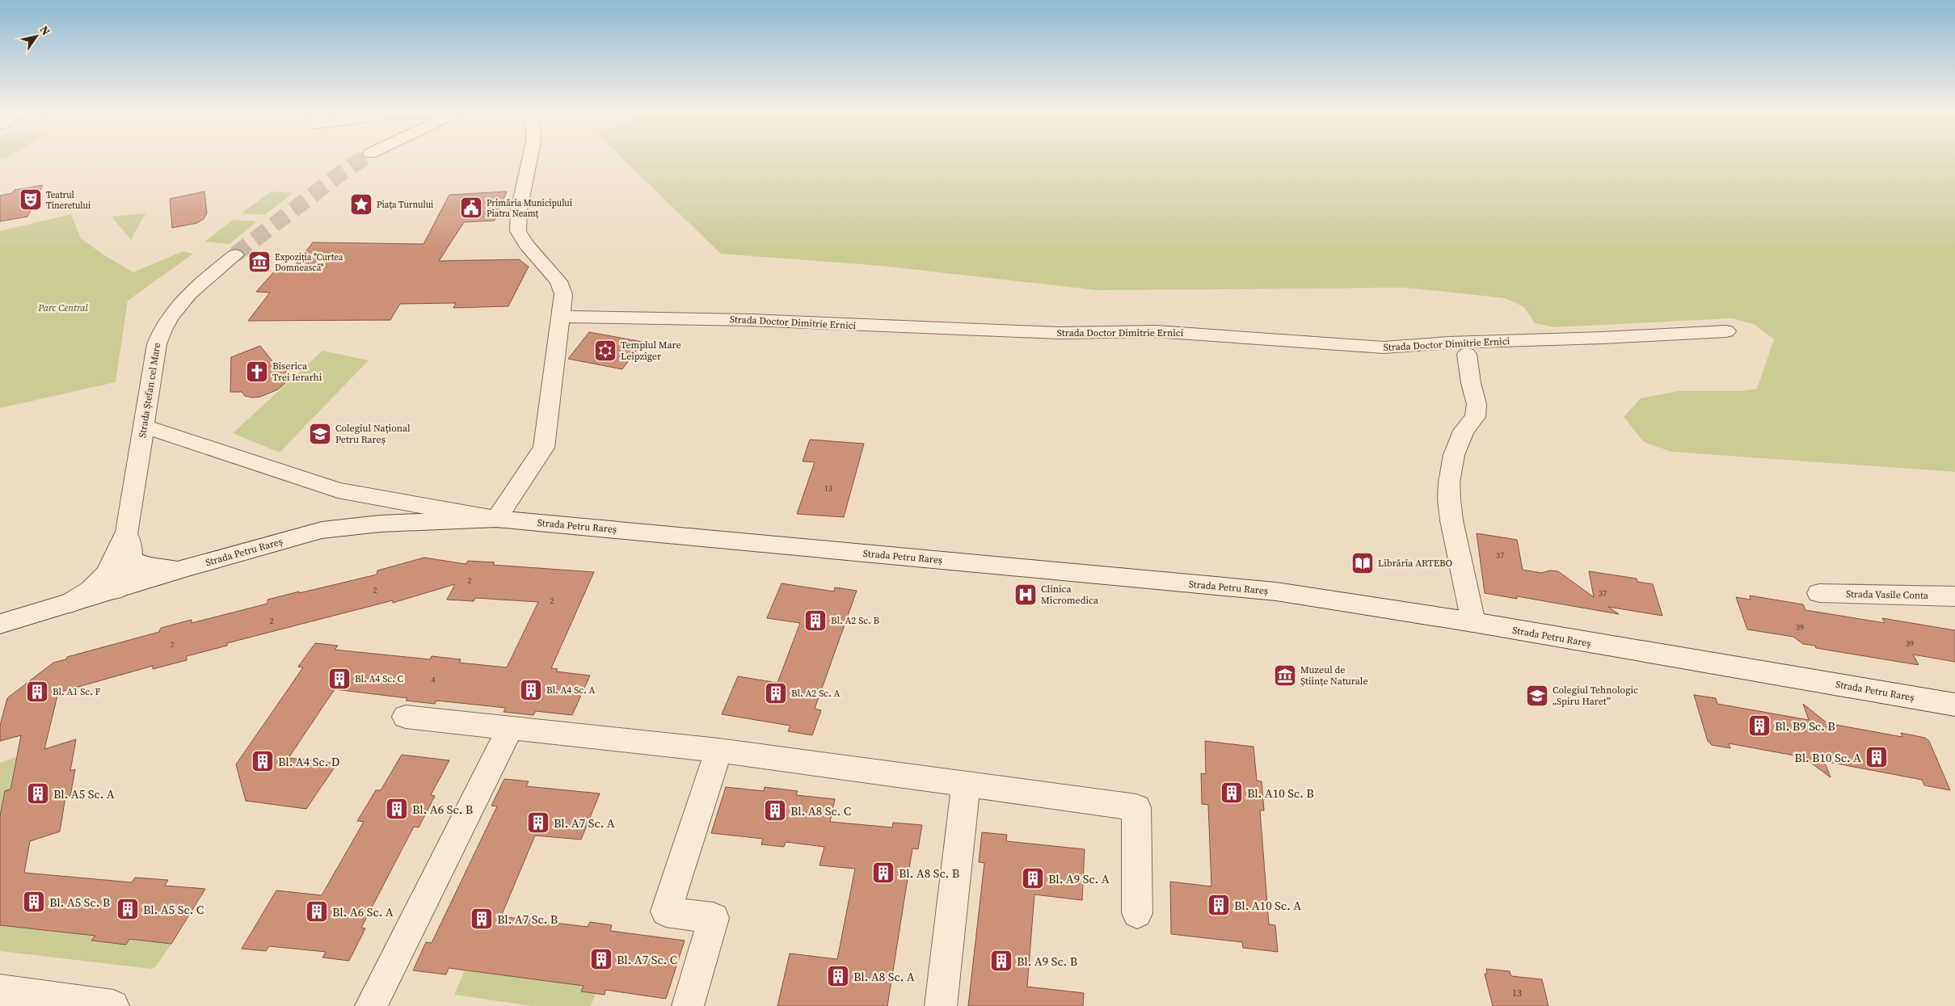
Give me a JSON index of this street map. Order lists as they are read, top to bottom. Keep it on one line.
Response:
{"streets":{"street":["Strada Doctor Dimitrie Ernici","Strada Ștefan cel Mare","Strada Petru Rareș","Strada Vasile Conta"]},"crossings":[["Strada Ștefan cel Mare","Strada Petru Rareș"]],"parks":["Parc Central"],"places":{"theatre":["Teatrul Tineretului"],"place":["Piața Turnului"],"public building":["Primăria Municipului Piatra Neamț"],"museum":["Expoziția \"Curtea Domnească\"","Muzeul de Științe Naturale"],"synagogue":["Templul Mare Leipziger"],"church":["Biserica Trei Ierarhi"],"school or university":["Colegiul Național Petru Rareș","Colegiul Tehnologic „Spiru Haret”"],"library":["Librăria ARTEBO"],"hospital":["Clinica Micromedica"],"building":["Bl. A2 Sc. B","Bl. A4 Sc. C","Bl. A4 Sc. A","Bl. A1 Sc. F","Bl. A2 Sc. A","Bl. B9 Sc. B","Bl. B10 Sc. A","Bl. A4 Sc. D","Bl. A10 Sc. B","Bl. A5 Sc. A","Bl. A6 Sc. B","Bl. A8 Sc. C","Bl. A7 Sc. A","Bl. A8 Sc. B","Bl. A9 Sc. A","Bl. A5 Sc. B","Bl. A10 Sc. A","Bl. A5 Sc. C","Bl. A6 Sc. A","Bl. A7 Sc. B","Bl. A7 Sc. C","Bl. A9 Sc. B","Bl. A8 Sc. A"]},"house_numbers":["13","37","2","2","37","2","2","39","39","2","4","13"],"north":"top right"}
